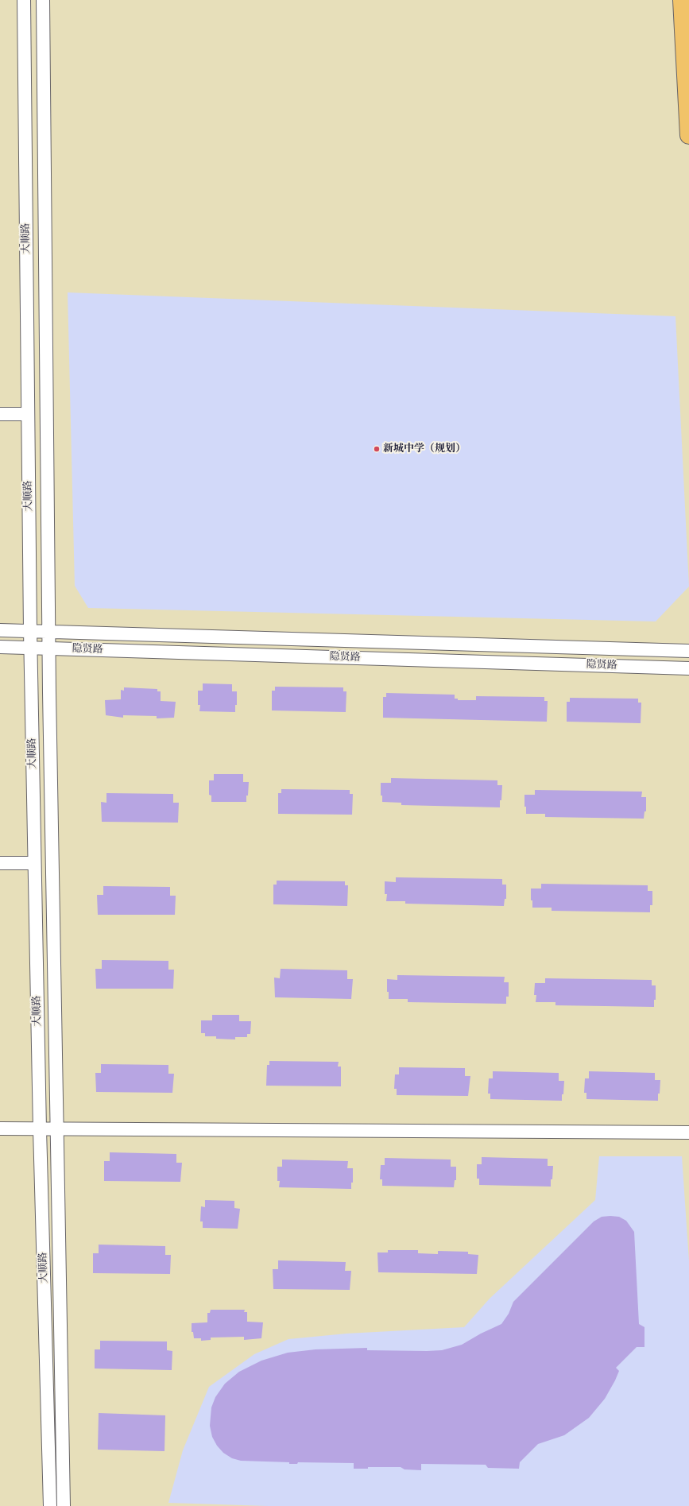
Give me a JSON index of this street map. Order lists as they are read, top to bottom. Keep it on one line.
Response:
{"streets":{"street":["大顺路","隐贤路"]},"crossings":[["大顺路","隐贤路"]],"places":["新城中学（规划）"]}
